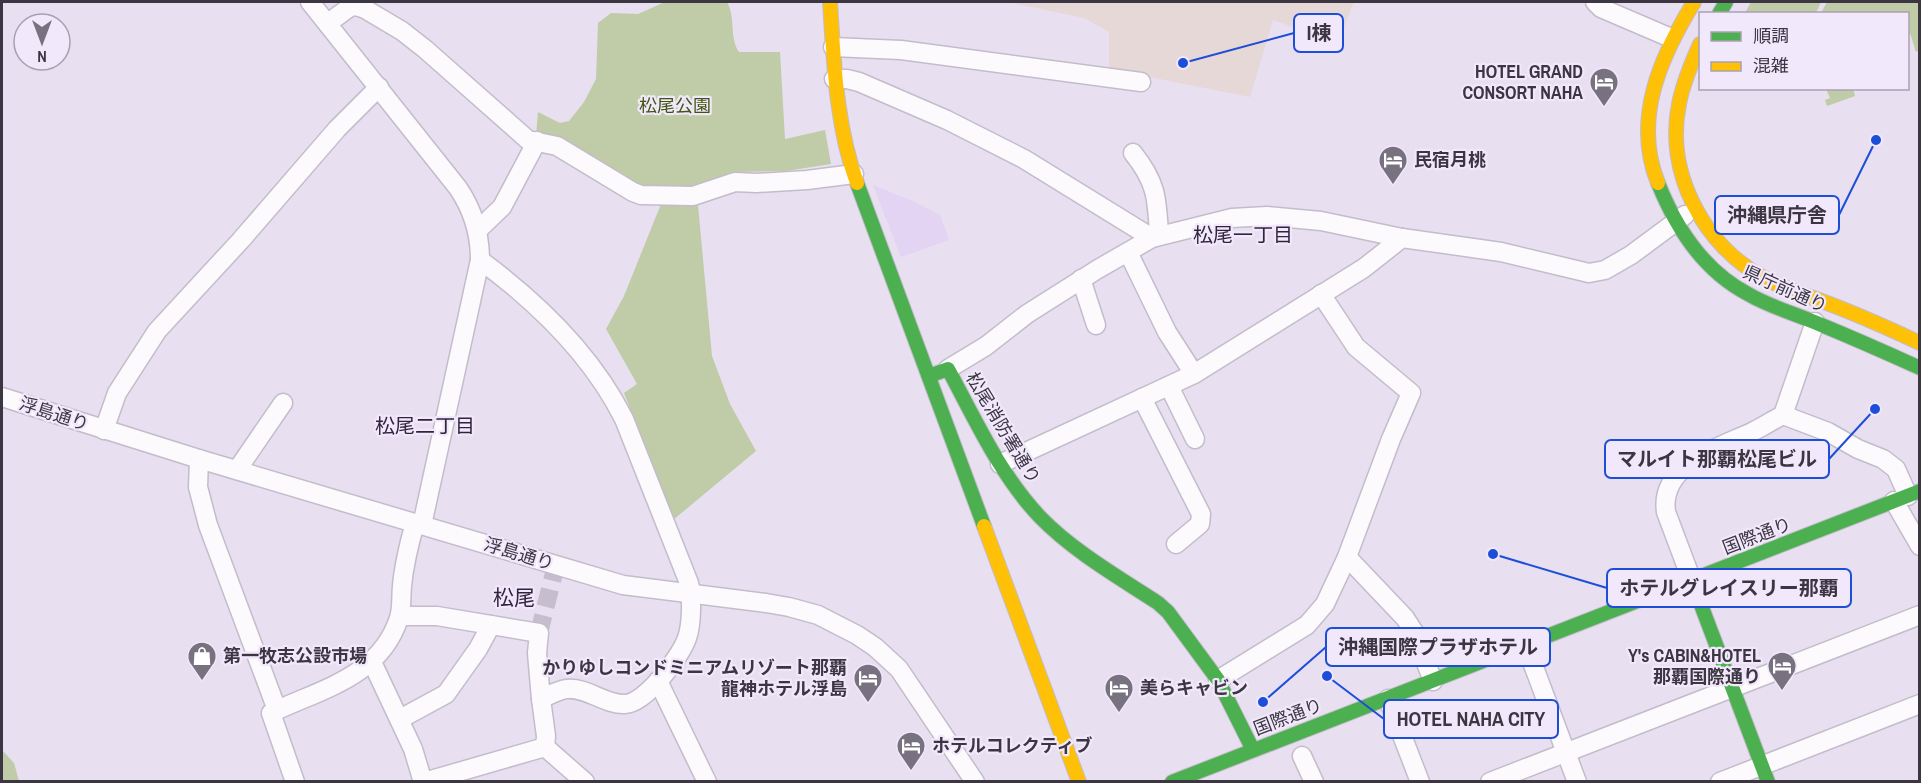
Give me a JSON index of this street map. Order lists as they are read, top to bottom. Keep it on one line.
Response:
{"streets":{"main road":["県庁前通り","松尾消防署通り","国際通り"],"street":["浮島通り"]},"crossings":[["松尾消防署通り","国際通り"]],"districts":["松尾一丁目","松尾二丁目","松尾"],"parks":["松尾公園"],"places":{"other":["I棟","沖縄県庁舎","マルイト那覇松尾ビル","ホテルグレイスリー那覇","HOTEL NAHA CITY","沖縄国際プラザホテル"],"hotel":["HOTEL GRAND CONSORT NAHA","民宿月桃","Y's CABIN&HOTEL 那覇国際通り","かりゆしコンドミニアムリゾート那覇 龍神ホテル浮島","美らキャビン","ホテルコレクティブ"],"shop":["第一牧志公設市場"]},"legend":["順調","混雑"],"north":"bottom"}
